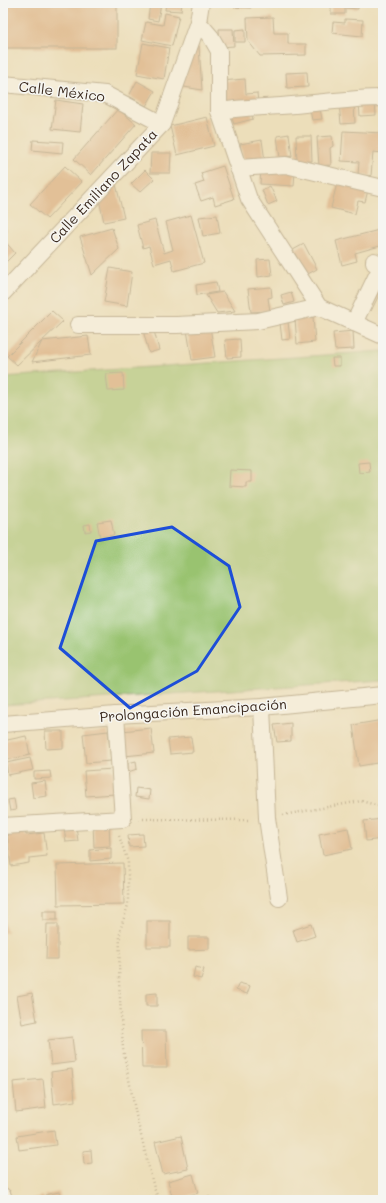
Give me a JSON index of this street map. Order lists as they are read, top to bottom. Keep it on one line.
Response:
{"streets":{"street":["Calle México","Calle Emiliano Zapata","Prolongación Emancipación"]},"crossings":[["Calle México","Calle Emiliano Zapata"]]}
